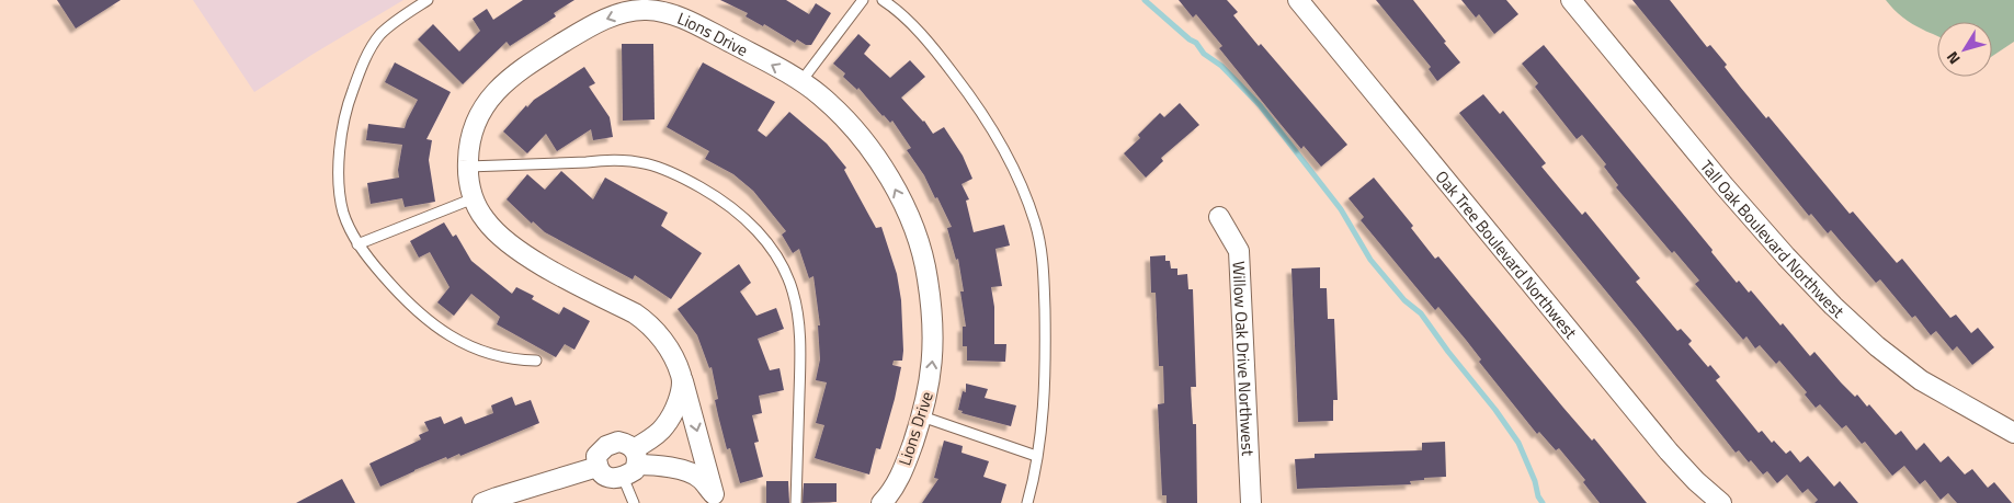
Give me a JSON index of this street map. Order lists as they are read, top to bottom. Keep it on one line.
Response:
{"streets":{"street":["Lions Drive","Tall Oak Boulevard Northwest","Oak Tree Boulevard Northwest","Willow Oak Drive Northwest"]},"north":"bottom left"}
